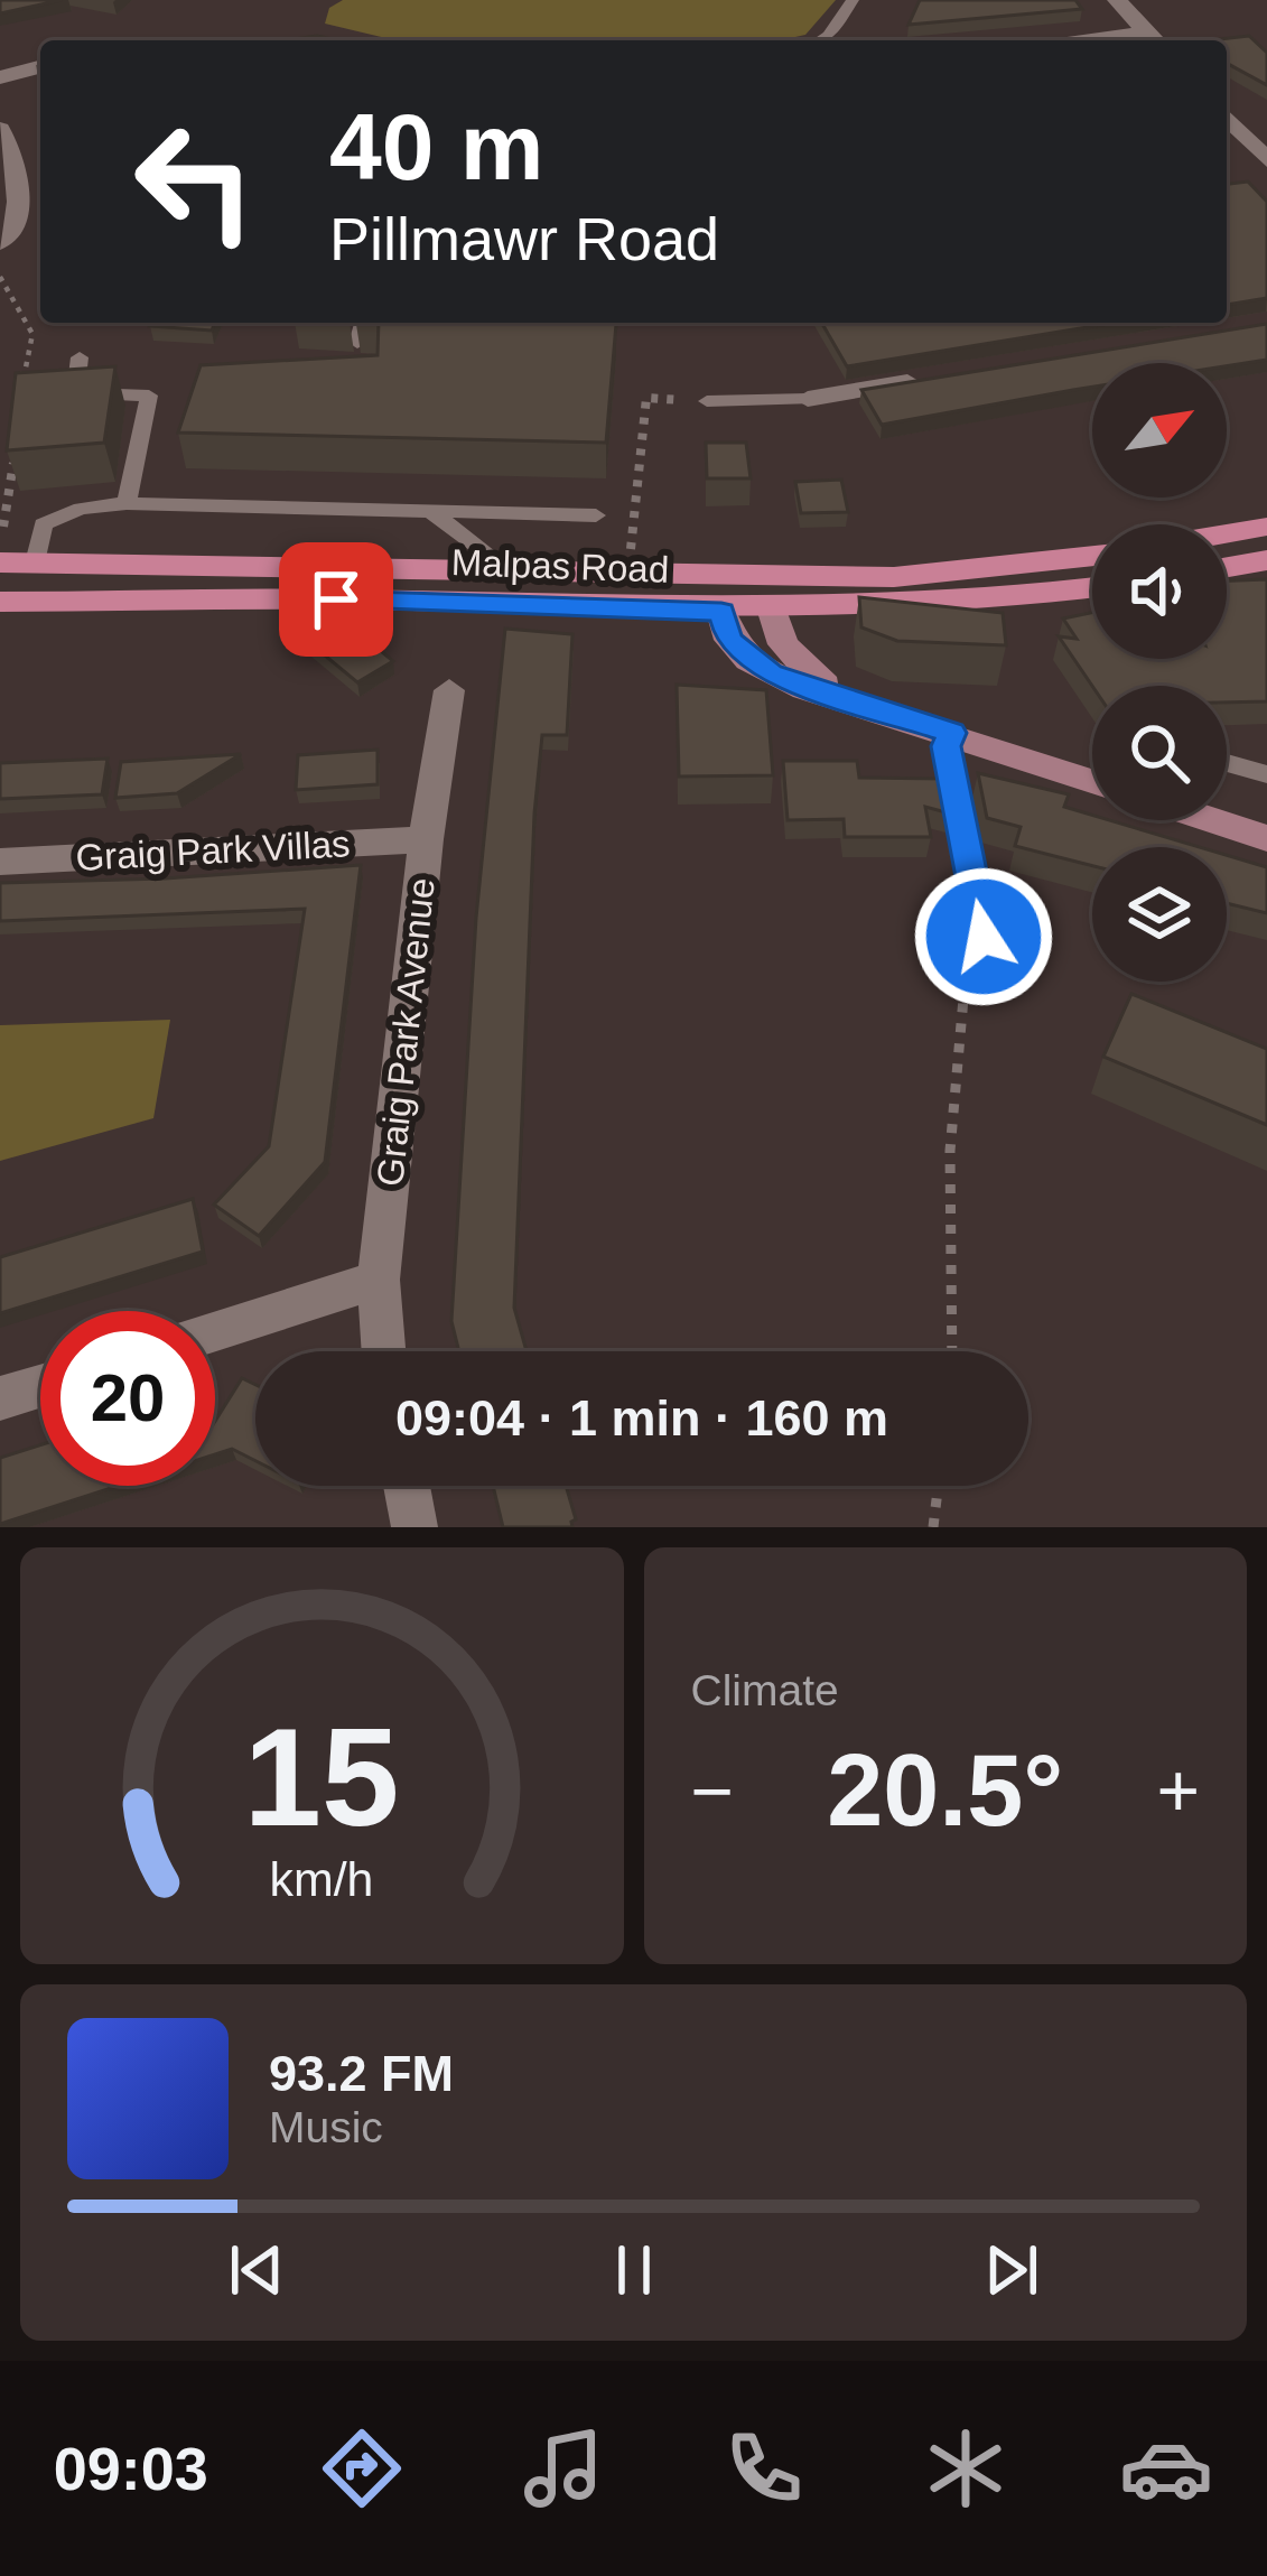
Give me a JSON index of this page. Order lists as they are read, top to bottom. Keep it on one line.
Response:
{"streets":{"main road":["Malpas Road"],"street":["Graig Park Villas","Graig Park Avenue"]},"crossings":[["Graig Park Villas","Graig Park Avenue"]],"north":"top right","page":{"turn":["40 m","Pillmawr Road"],"limit":"20","trip":"09:04 · 1 min · 160 m","tile":"Climate","heat":["−","20.5°","+"],"song":["93.2 FM","Music"],"tabs":"09:03","gauge":["15","km/h"]}}
